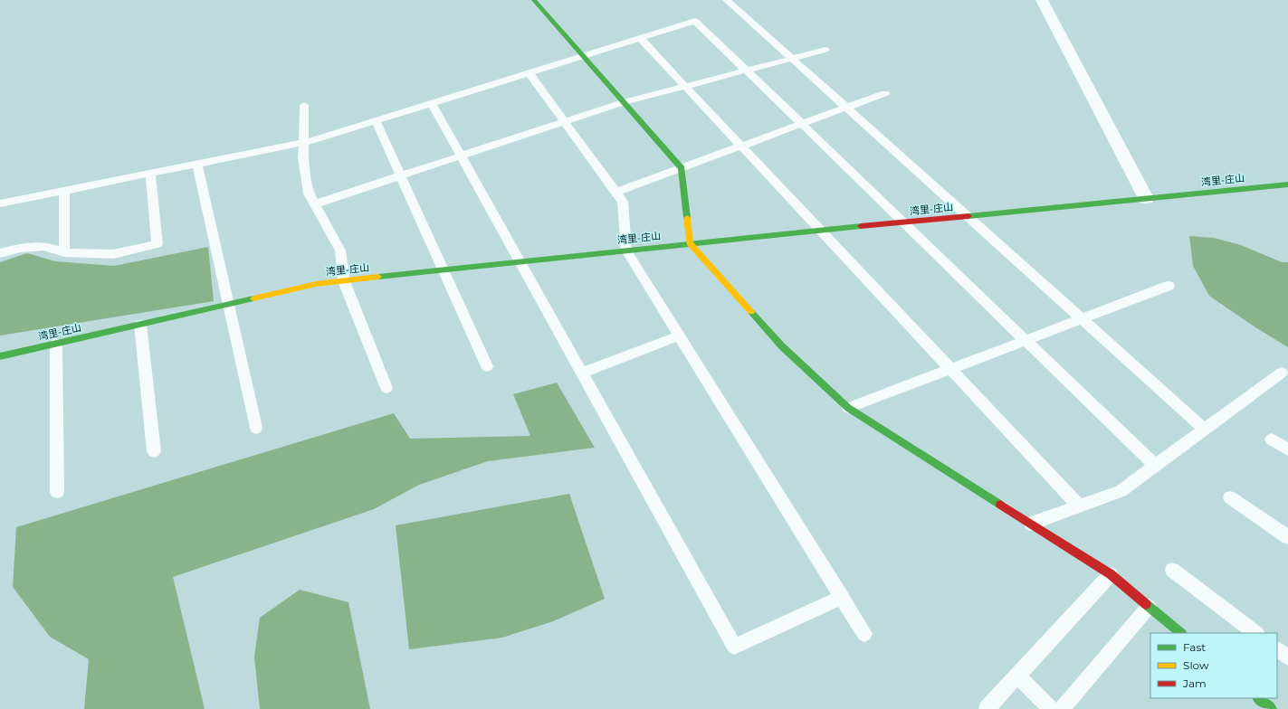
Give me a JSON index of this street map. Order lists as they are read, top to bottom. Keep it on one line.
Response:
{"streets":{"main road":["湾里-庄山"]},"legend":["Fast","Slow","Jam"]}
